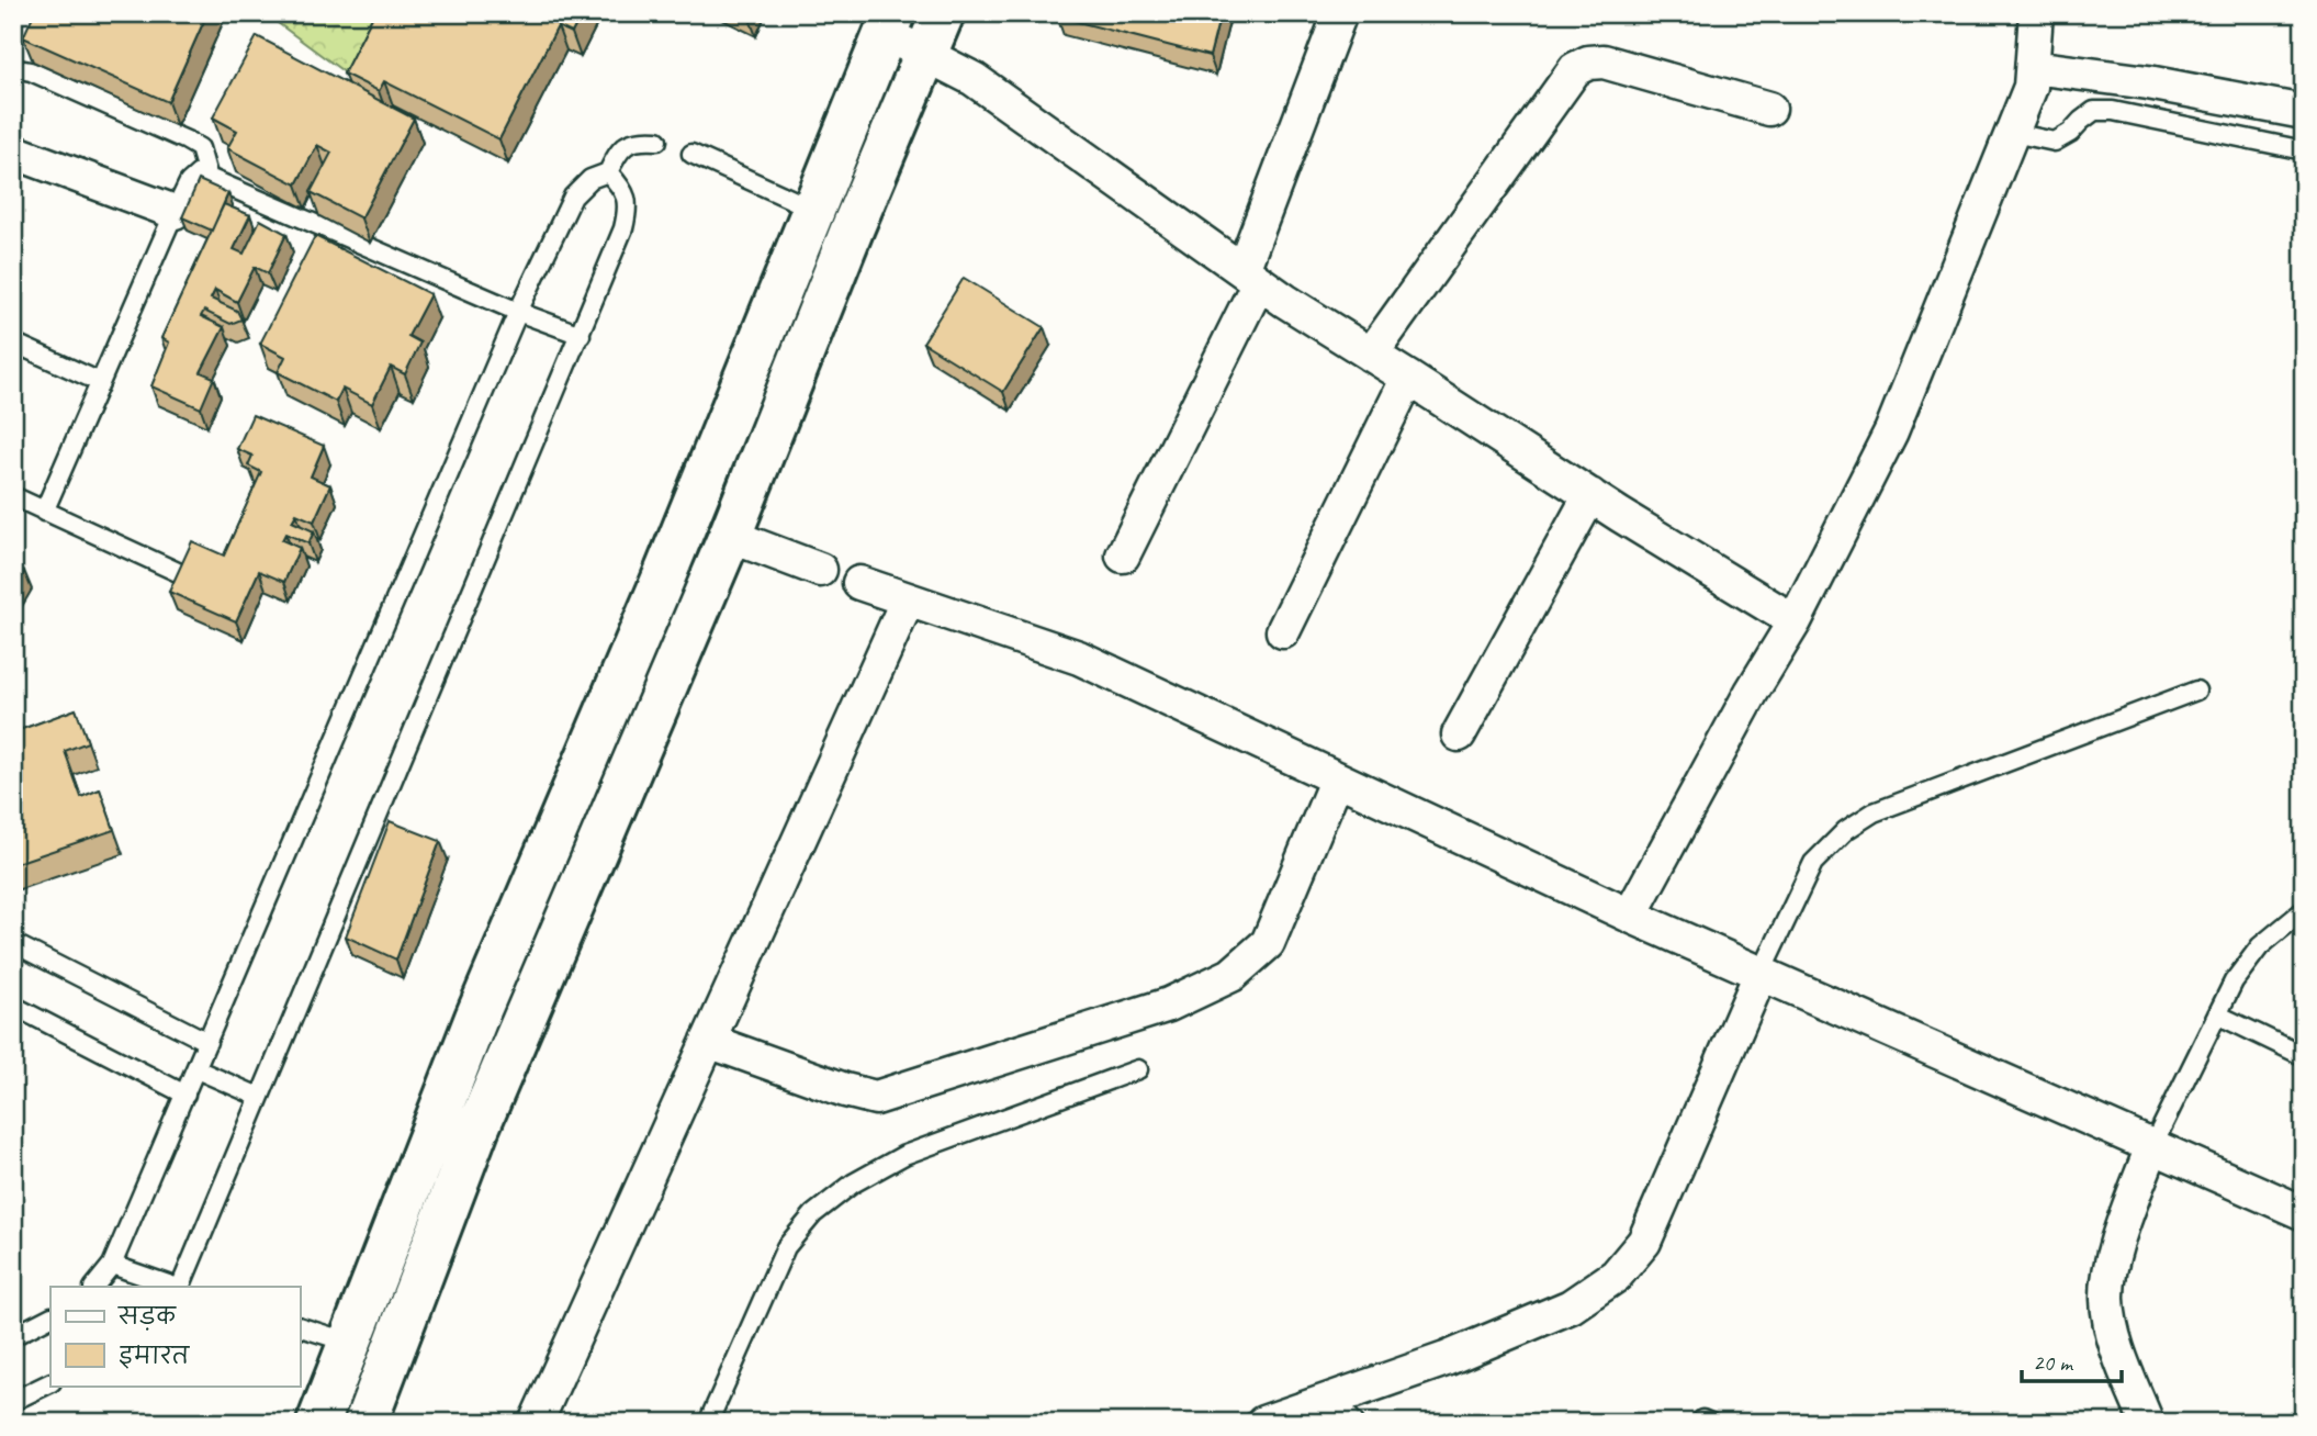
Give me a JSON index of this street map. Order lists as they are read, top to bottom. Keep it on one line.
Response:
{"legend":["सड़क","इमारत"],"scale_bar":"20 m"}
